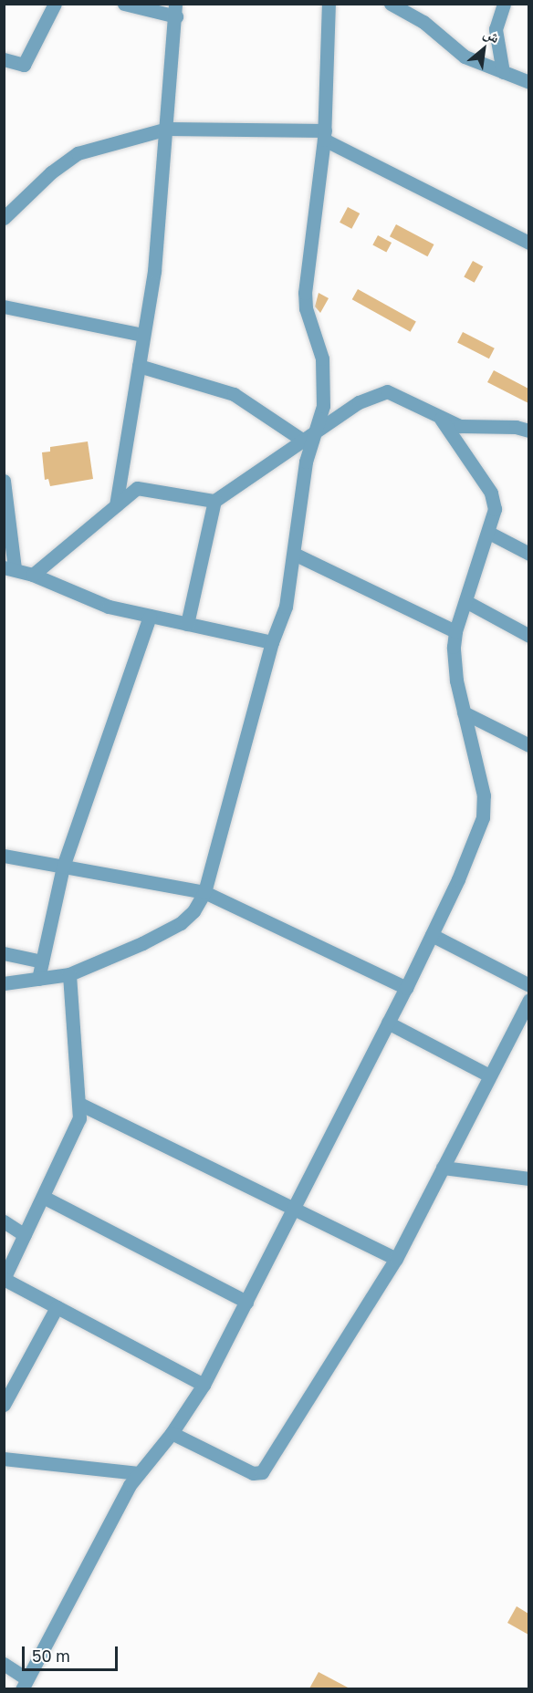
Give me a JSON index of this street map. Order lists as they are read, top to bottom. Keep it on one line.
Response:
{"scale_bar":"50 m","north":"top right"}
